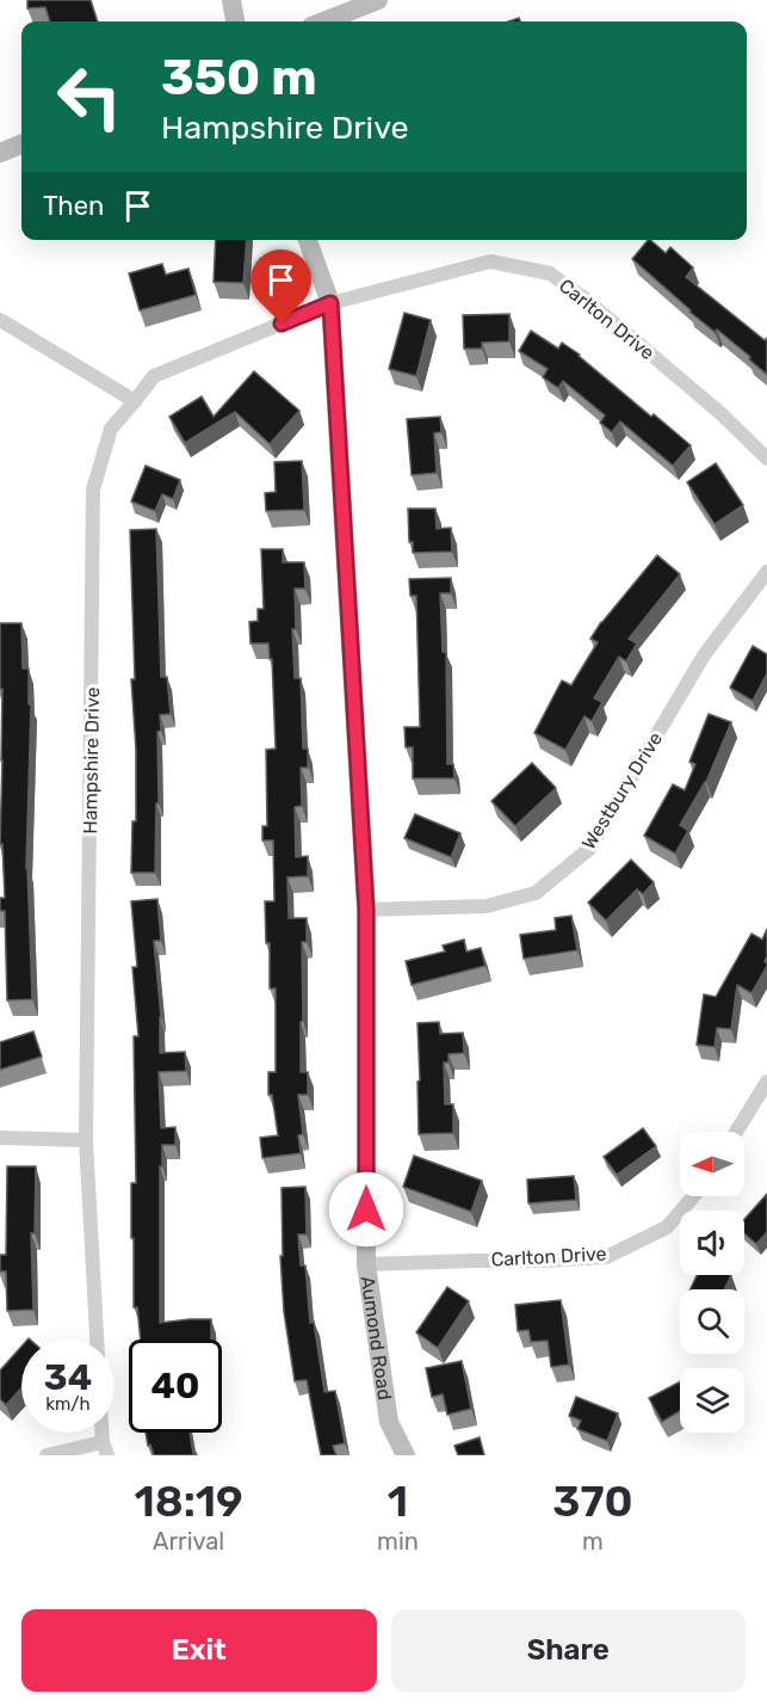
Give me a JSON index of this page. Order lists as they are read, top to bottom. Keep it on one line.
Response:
{"streets":{"street":["Carlton Drive","Hampshire Drive","Westbury Drive","Aumond Road"]},"crossings":[["Carlton Drive","Hampshire Drive"],["Carlton Drive","Aumond Road"],["Hampshire Drive","Aumond Road"],["Westbury Drive","Aumond Road"]],"north":"left","page":{"turn":["350 m","Hampshire Drive"],"then":"Then","speed":"34 km/h","limit":"40","eta":["18:19","Arrival","1","min","370","m"],"buttons":["Exit","Share"]}}
